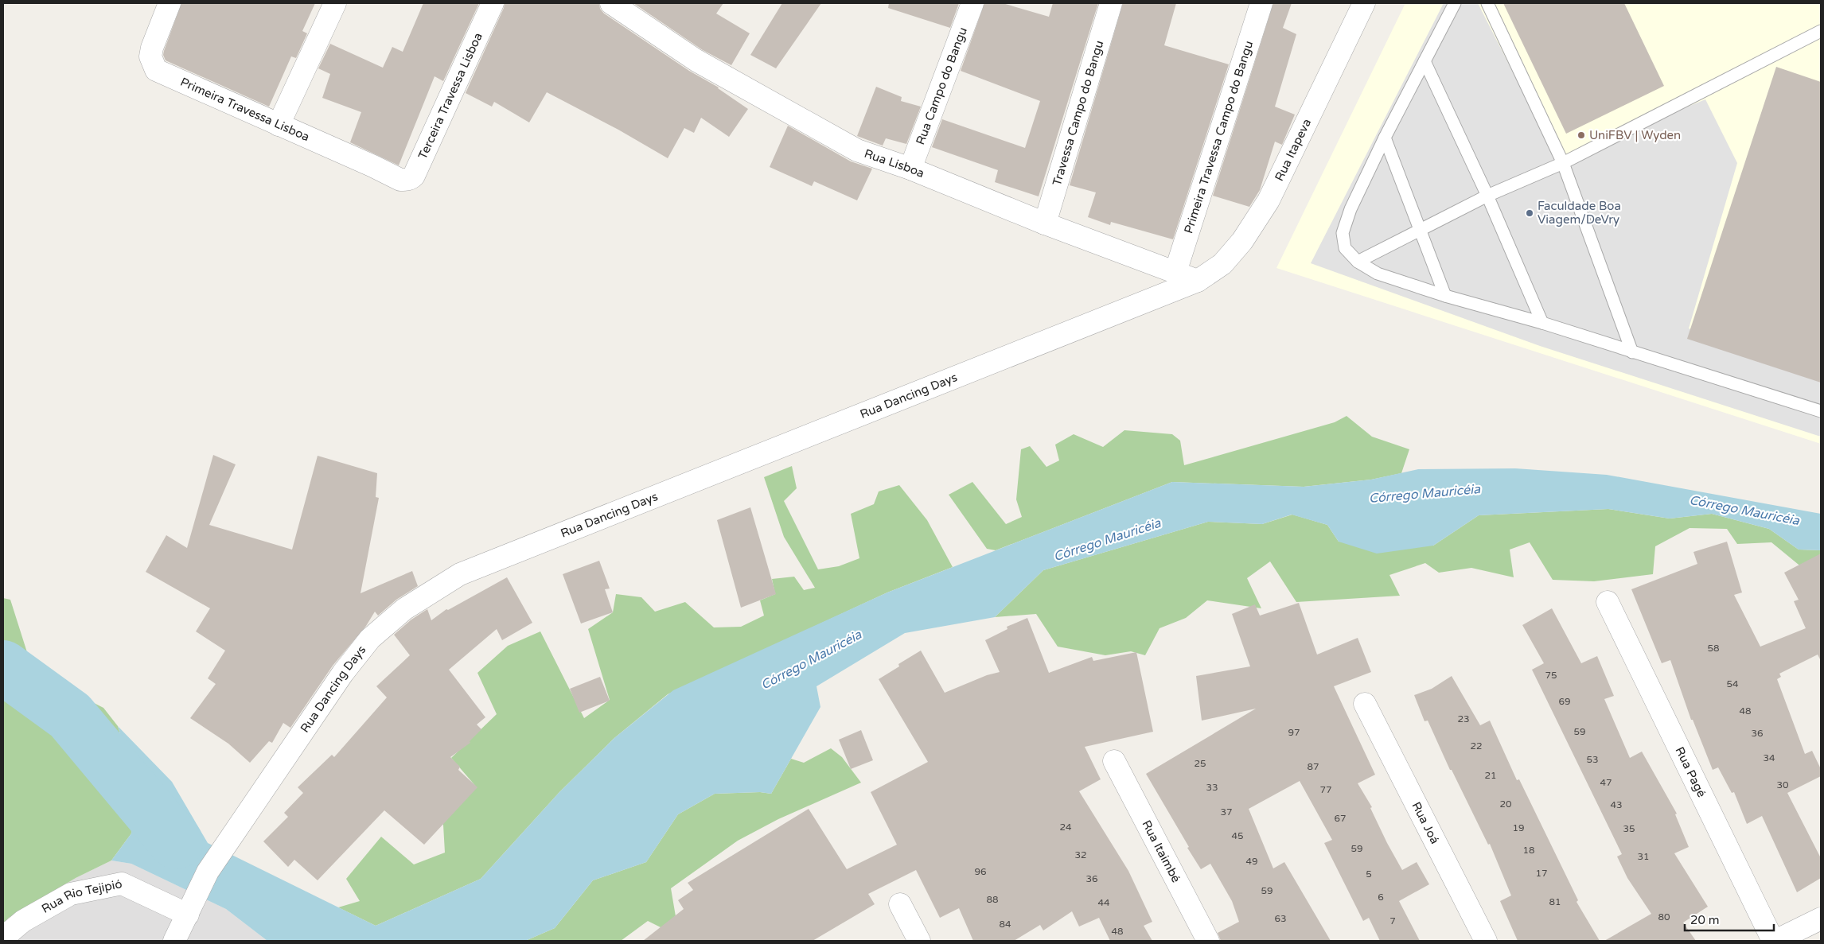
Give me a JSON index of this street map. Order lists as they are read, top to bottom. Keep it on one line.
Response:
{"streets":{"street":["Rua Campo do Bangu","Terceira Travessa Lisboa","Primeira Travessa Lisboa","Travessa Campo do Bangu","Primeira Travessa Campo do Bangu","Rua Itapeva","Rua Lisboa","Rua Dancing Days","Rua Pagé","Rua Joá","Rua Itaimbé","Rua Rio Tejipió"]},"crossings":[["Rua Campo do Bangu","Rua Lisboa"],["Terceira Travessa Lisboa","Primeira Travessa Lisboa"],["Travessa Campo do Bangu","Rua Lisboa"],["Primeira Travessa Campo do Bangu","Rua Lisboa"],["Rua Itapeva","Rua Lisboa"],["Rua Itapeva","Rua Dancing Days"],["Rua Lisboa","Rua Dancing Days"],["Rua Dancing Days","Rua Rio Tejipió"]],"water":["Córrego Mauricéia"],"places":["UniFBV | Wyden","Faculdade Boa Viagem/DeVry"],"house_numbers":["58","75","54","69","48","23","59","97","36","22","34","53","25","87","21","47","30","33","77","20","43","37","67","24","19","35","45","59","18","32","31","49","96","17","5","36","59","6","88","81","44","80","63","7","84","48"],"scale_bar":"20 m"}
